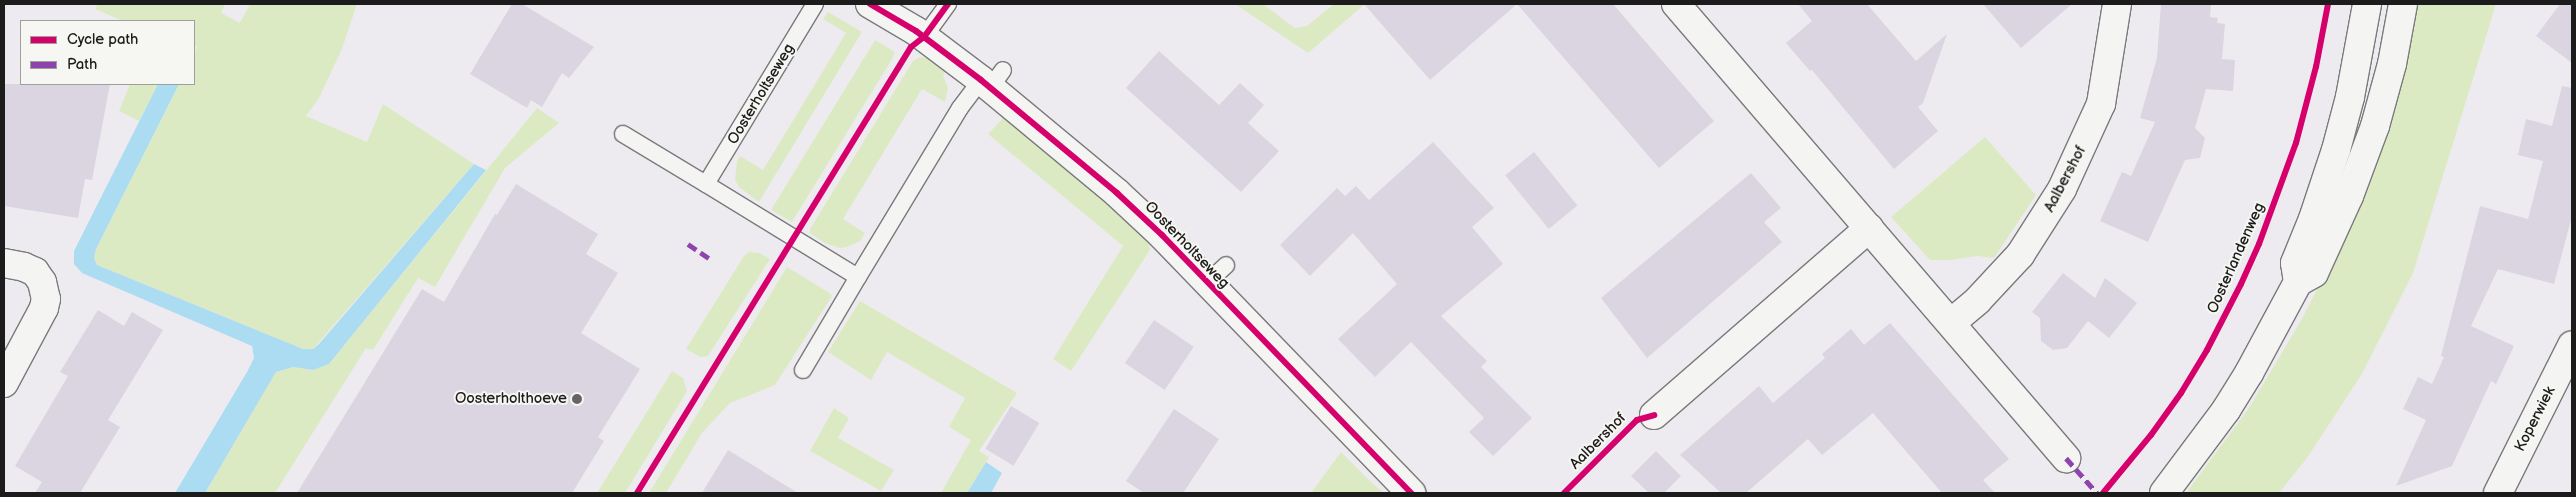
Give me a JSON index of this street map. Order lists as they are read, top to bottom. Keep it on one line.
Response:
{"streets":{"street":["Oosterholtseweg","Aalbershof","Koperwiek"],"cycle path":["Oosterlandenweg"]},"places":["Oosterholthoeve"],"legend":["Cycle path","Path"]}
